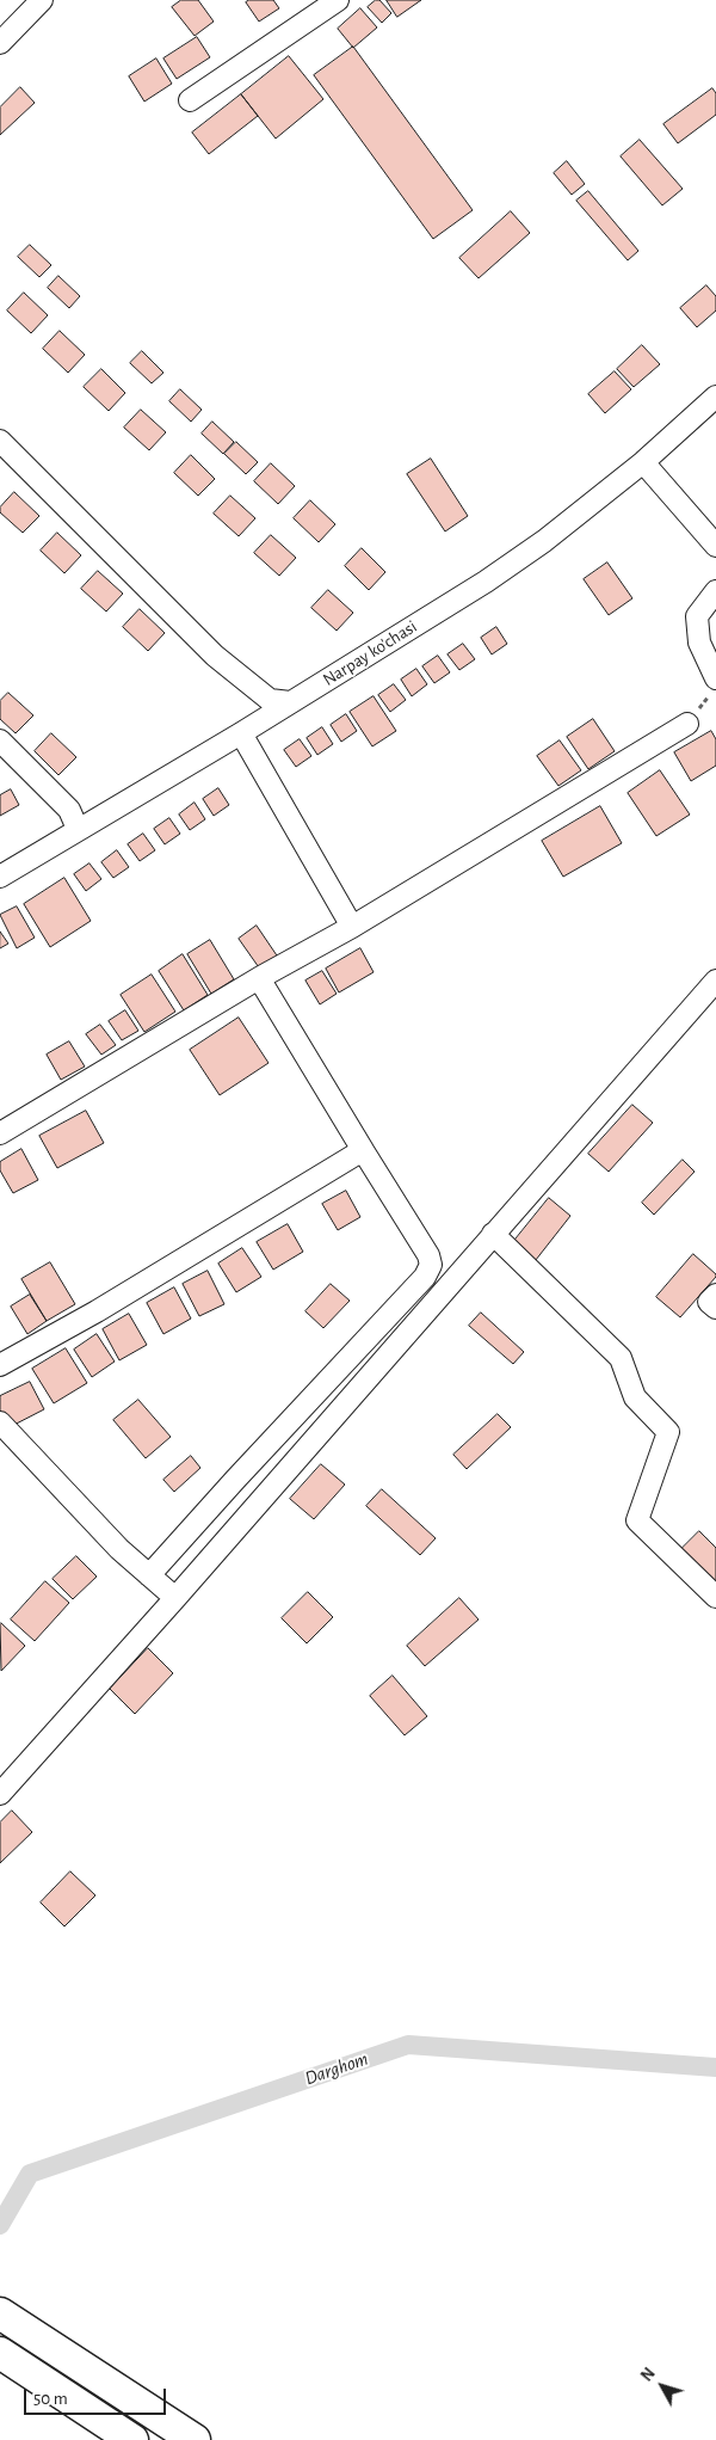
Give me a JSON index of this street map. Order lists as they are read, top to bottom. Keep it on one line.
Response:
{"streets":{"street":["Narpay ko'chasi"]},"water":["Darghоm"],"scale_bar":"50 m","north":"top left"}
